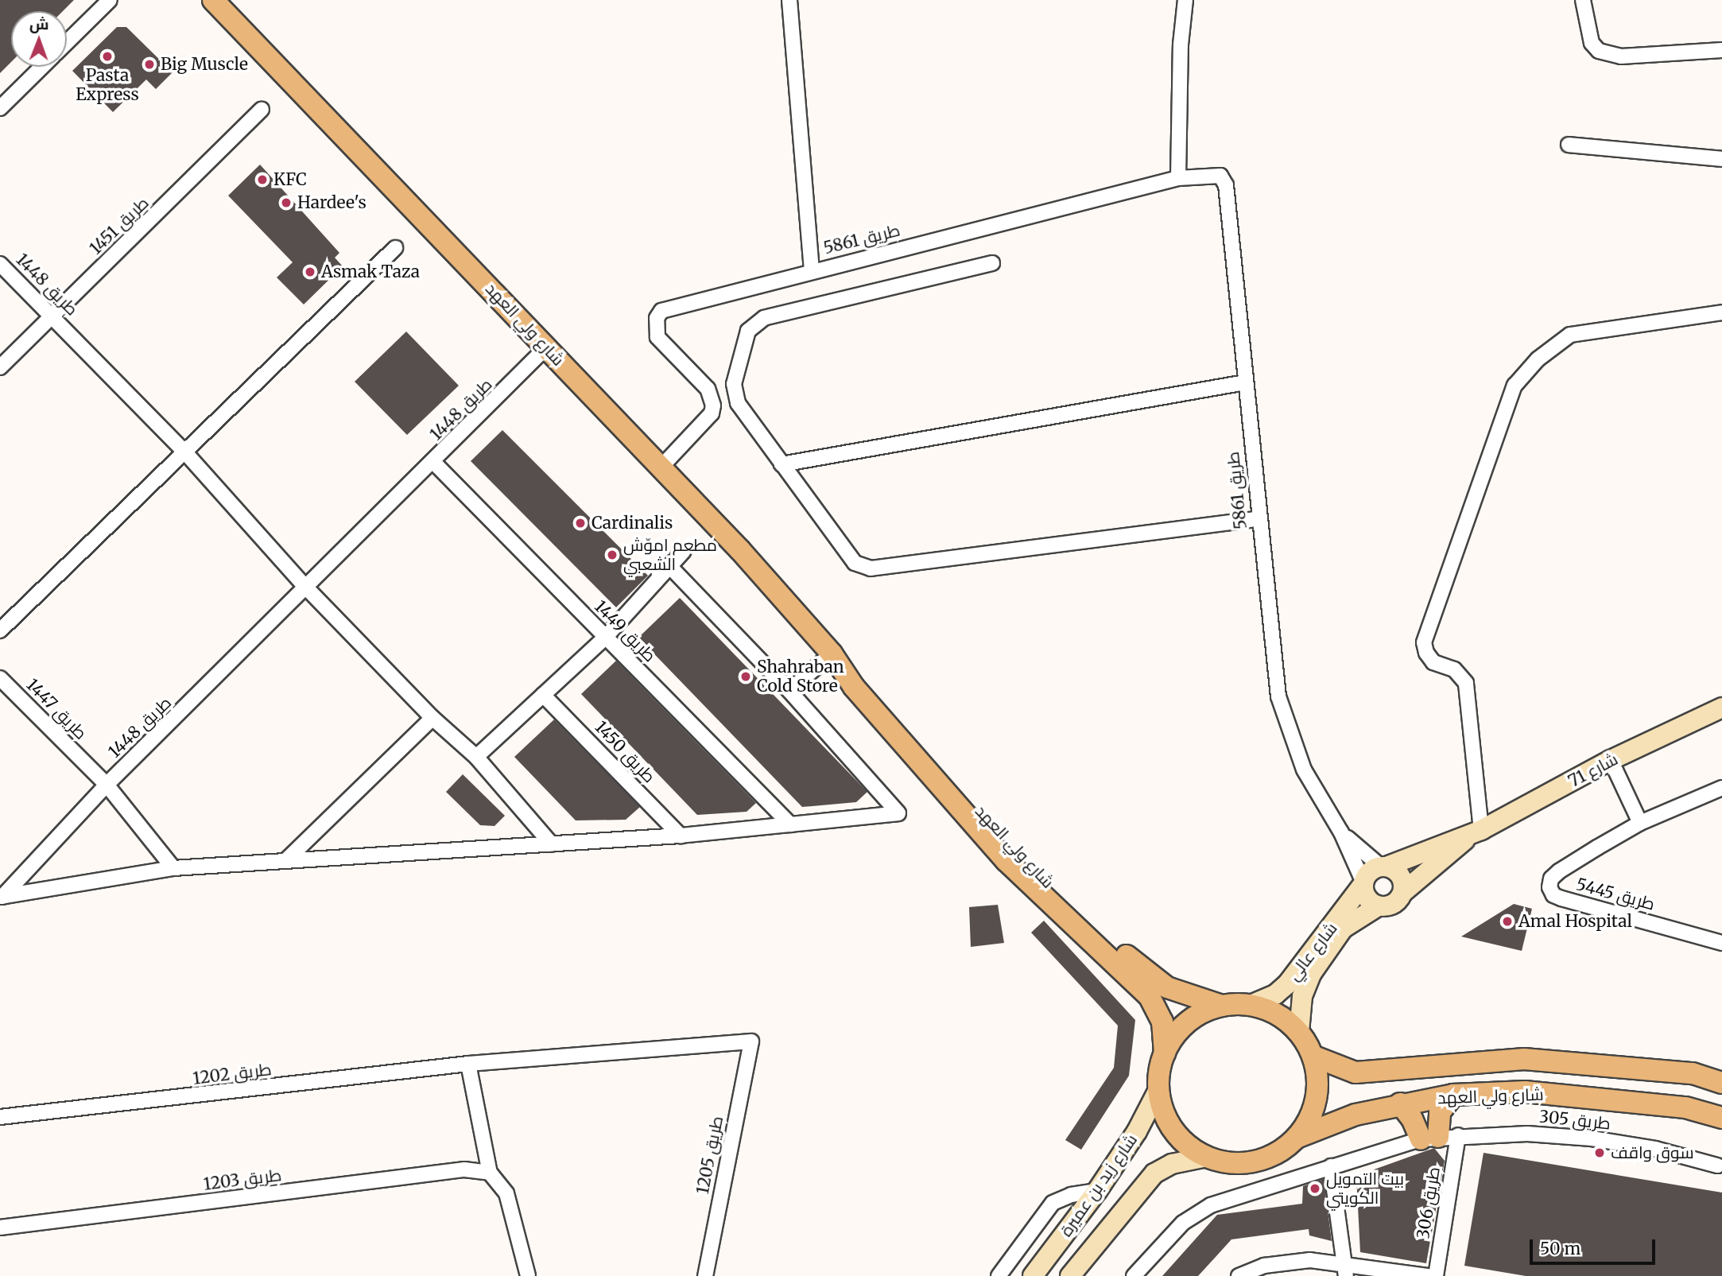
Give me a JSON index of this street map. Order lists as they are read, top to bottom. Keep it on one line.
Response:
{"streets":{"main road":["شارع ولي العهد"],"street":["طريق 1451","طريق 5861","طريق 1448","طريق 1449","طريق 1447","طريق 1450","شارع 71","طريق 5445","شارع عالي","طريق 1202","طريق 305","طريق 1205","طريق 1203","شارع زيد بن عميرة","طريق 306"]},"crossings":[["طريق 1451","طريق 1448"],["طريق 5861","شارع ولي العهد"],["طريق 5861","شارع 71"],["طريق 5861","شارع عالي"],["طريق 1448","شارع ولي العهد"],["طريق 1448","طريق 1449"],["طريق 1448","طريق 1447"],["شارع ولي العهد","شارع عالي"],["شارع ولي العهد","شارع زيد بن عميرة"],["شارع 71","شارع عالي"],["شارع عالي","شارع زيد بن عميرة"],["طريق 1202","طريق 1205"],["طريق 305","طريق 306"]],"places":["Pasta Express","Big Muscle","KFC","Hardee's","Asmak Taza","Cardinalis","مطعم اموّش الشعبي","Shahraban Cold Store","Amal Hospital","سوق واقف","بيت التمويل الكويتي"],"scale_bar":"50 m","north":"top"}
